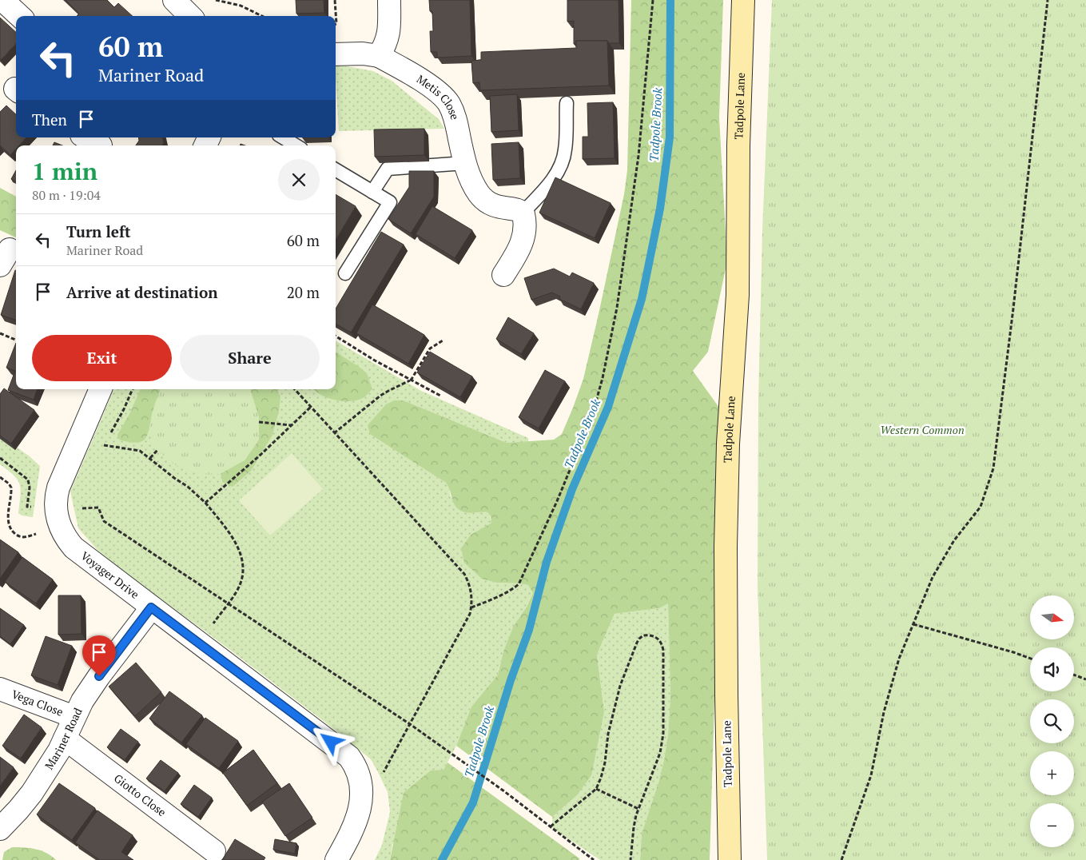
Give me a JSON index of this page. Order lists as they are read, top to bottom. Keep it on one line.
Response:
{"streets":{"street":["Metis Close","Tadpole Lane","Voyager Drive","Vega Close","Mariner Road","Giotto Close"]},"crossings":[["Voyager Drive","Mariner Road"],["Vega Close","Mariner Road"],["Mariner Road","Giotto Close"]],"water":["Tadpole Brook"],"parks":["Western Common"],"north":"right","page":{"turn":["60 m","Mariner Road"],"then":"Then","heading":["1 min","80 m · 19:04"],"list":[{"name":"Turn left","note":"Mariner Road","value":"60 m"},{"name":"Arrive at destination","value":"20 m"}],"buttons":["Exit","Share"],"map_buttons":["+","−"]}}
